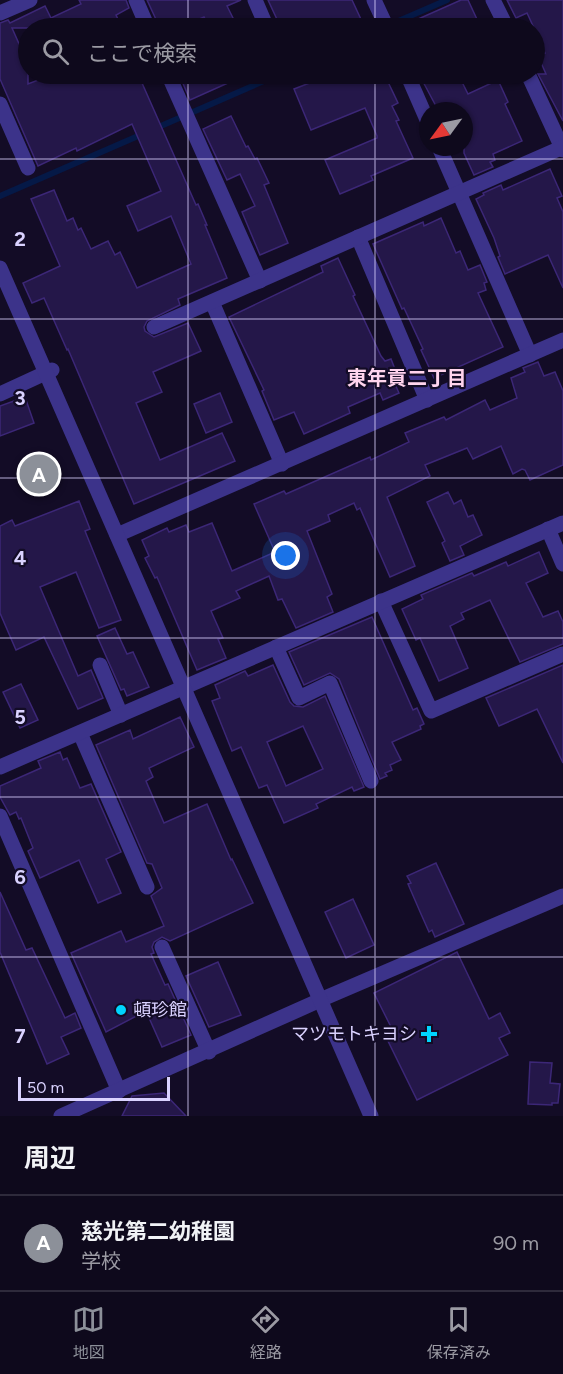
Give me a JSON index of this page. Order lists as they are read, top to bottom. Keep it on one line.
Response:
{"districts":["東年貢二丁目"],"places":{"other":["頓珍館"],"health":["マツモトキヨシ"]},"scale_bar":"50 m","north":"bottom left","page":{"search":"ここで検索","pins":"A","scale":"50 m","heading":"周辺","list":[{"mark":"A","name":"慈光第二幼稚園","note":"学校","value":"90 m"}],"nav":["地図","経路","保存済み"]},"grid":{"rows":["2","3","4","5","6","7"]}}
